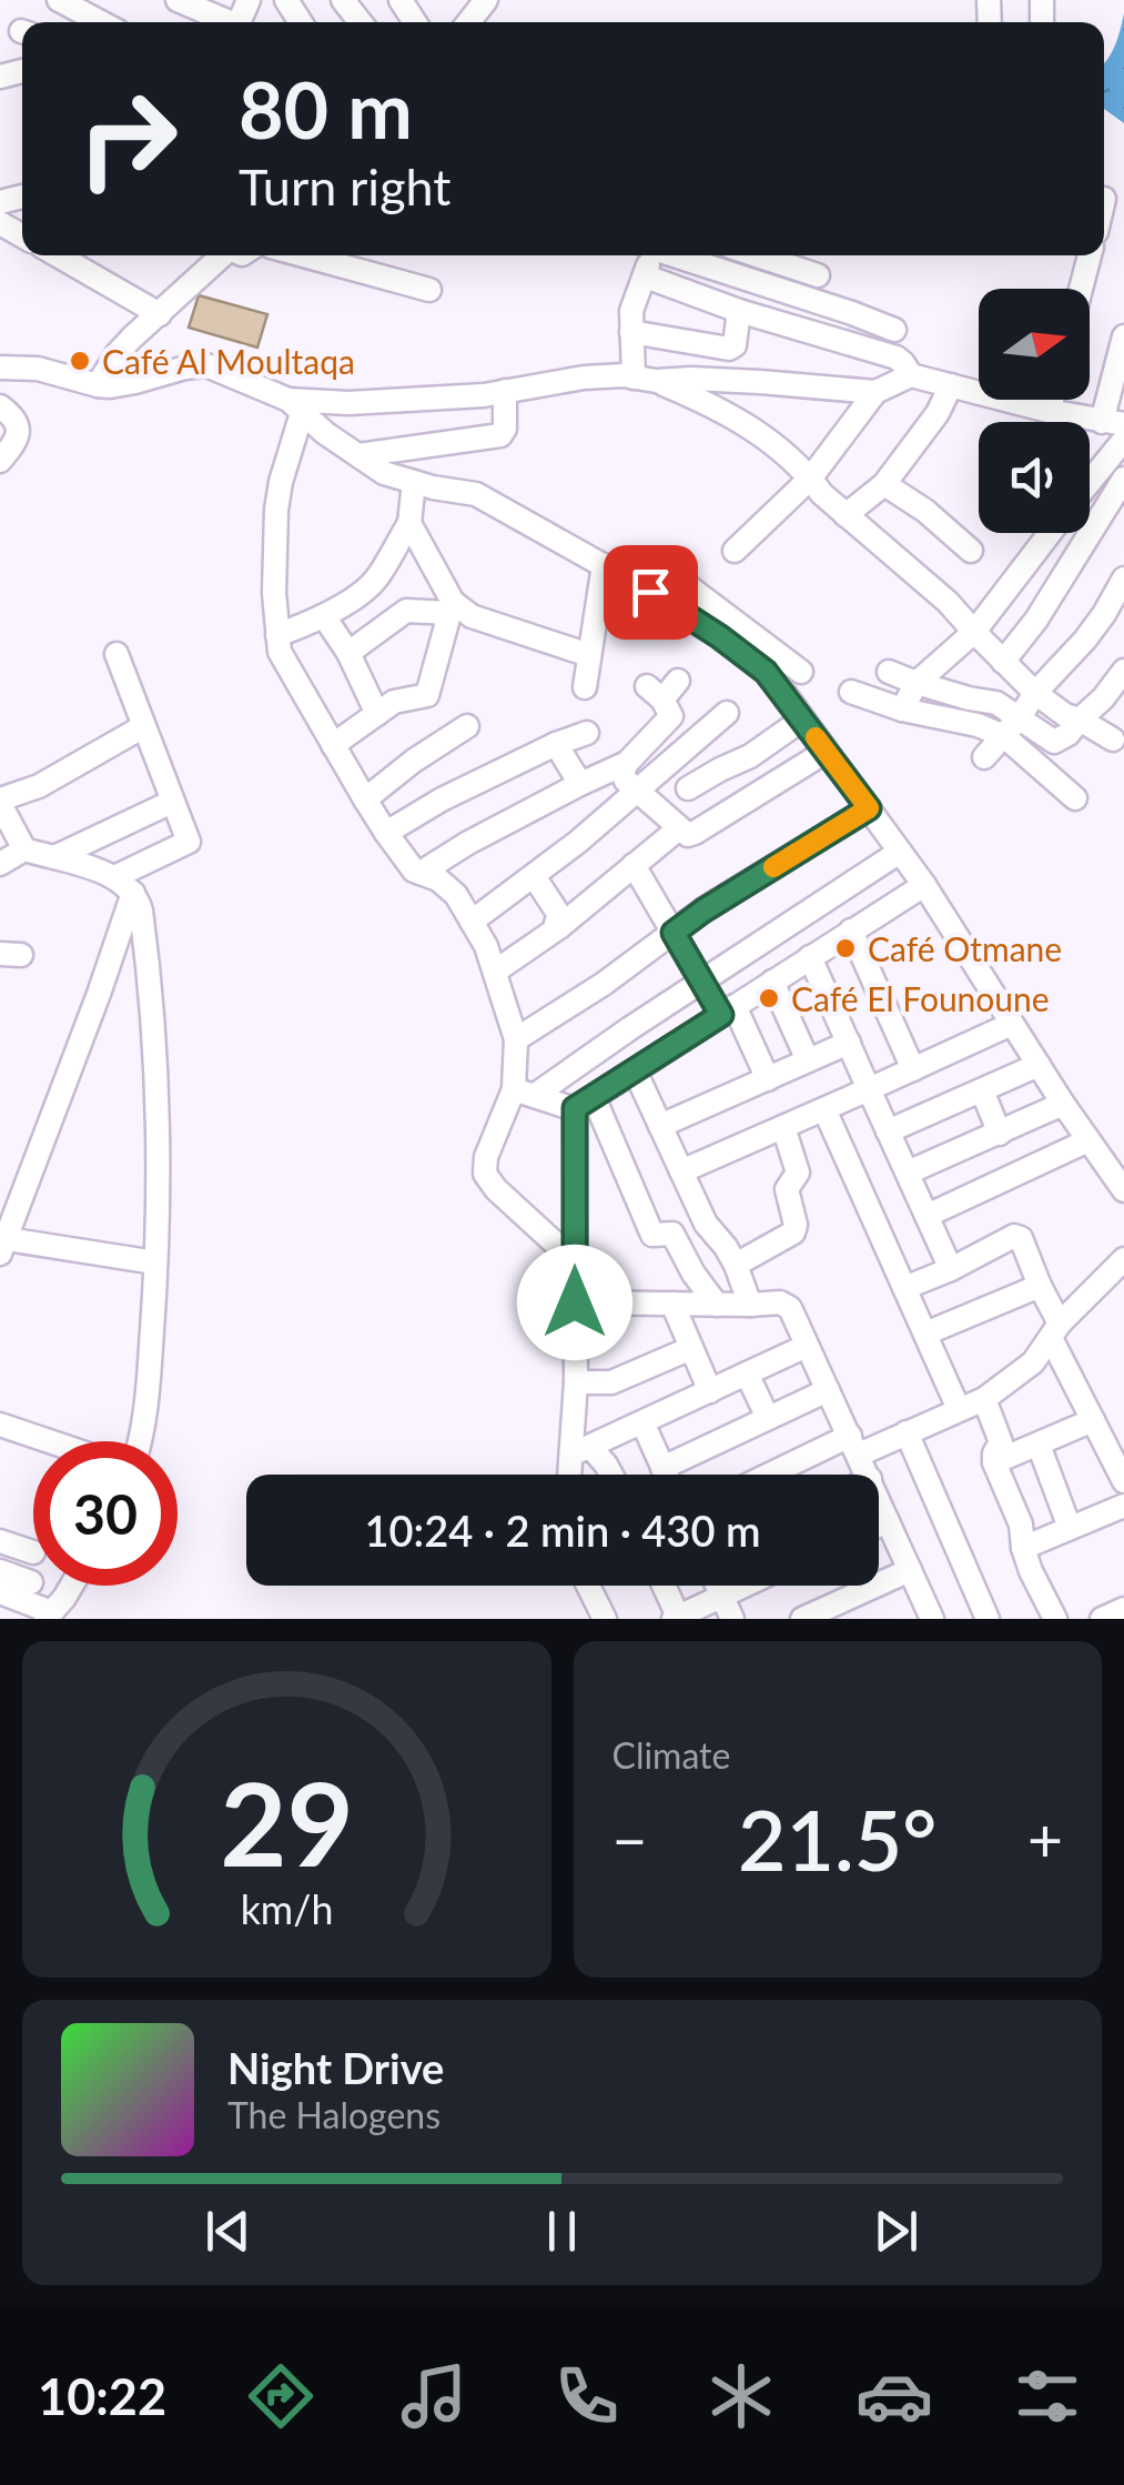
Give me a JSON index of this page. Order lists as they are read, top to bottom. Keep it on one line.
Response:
{"places":["Café Al Moultaqa","Café Otmane","Café El Founoune"],"north":"right","page":{"turn":["80 m","Turn right"],"limit":"30","trip":"10:24 · 2 min · 430 m","tile":"Climate","heat":["−","21.5°","+"],"song":["Night Drive","The Halogens"],"tabs":"10:22","gauge":["29","km/h"]}}
